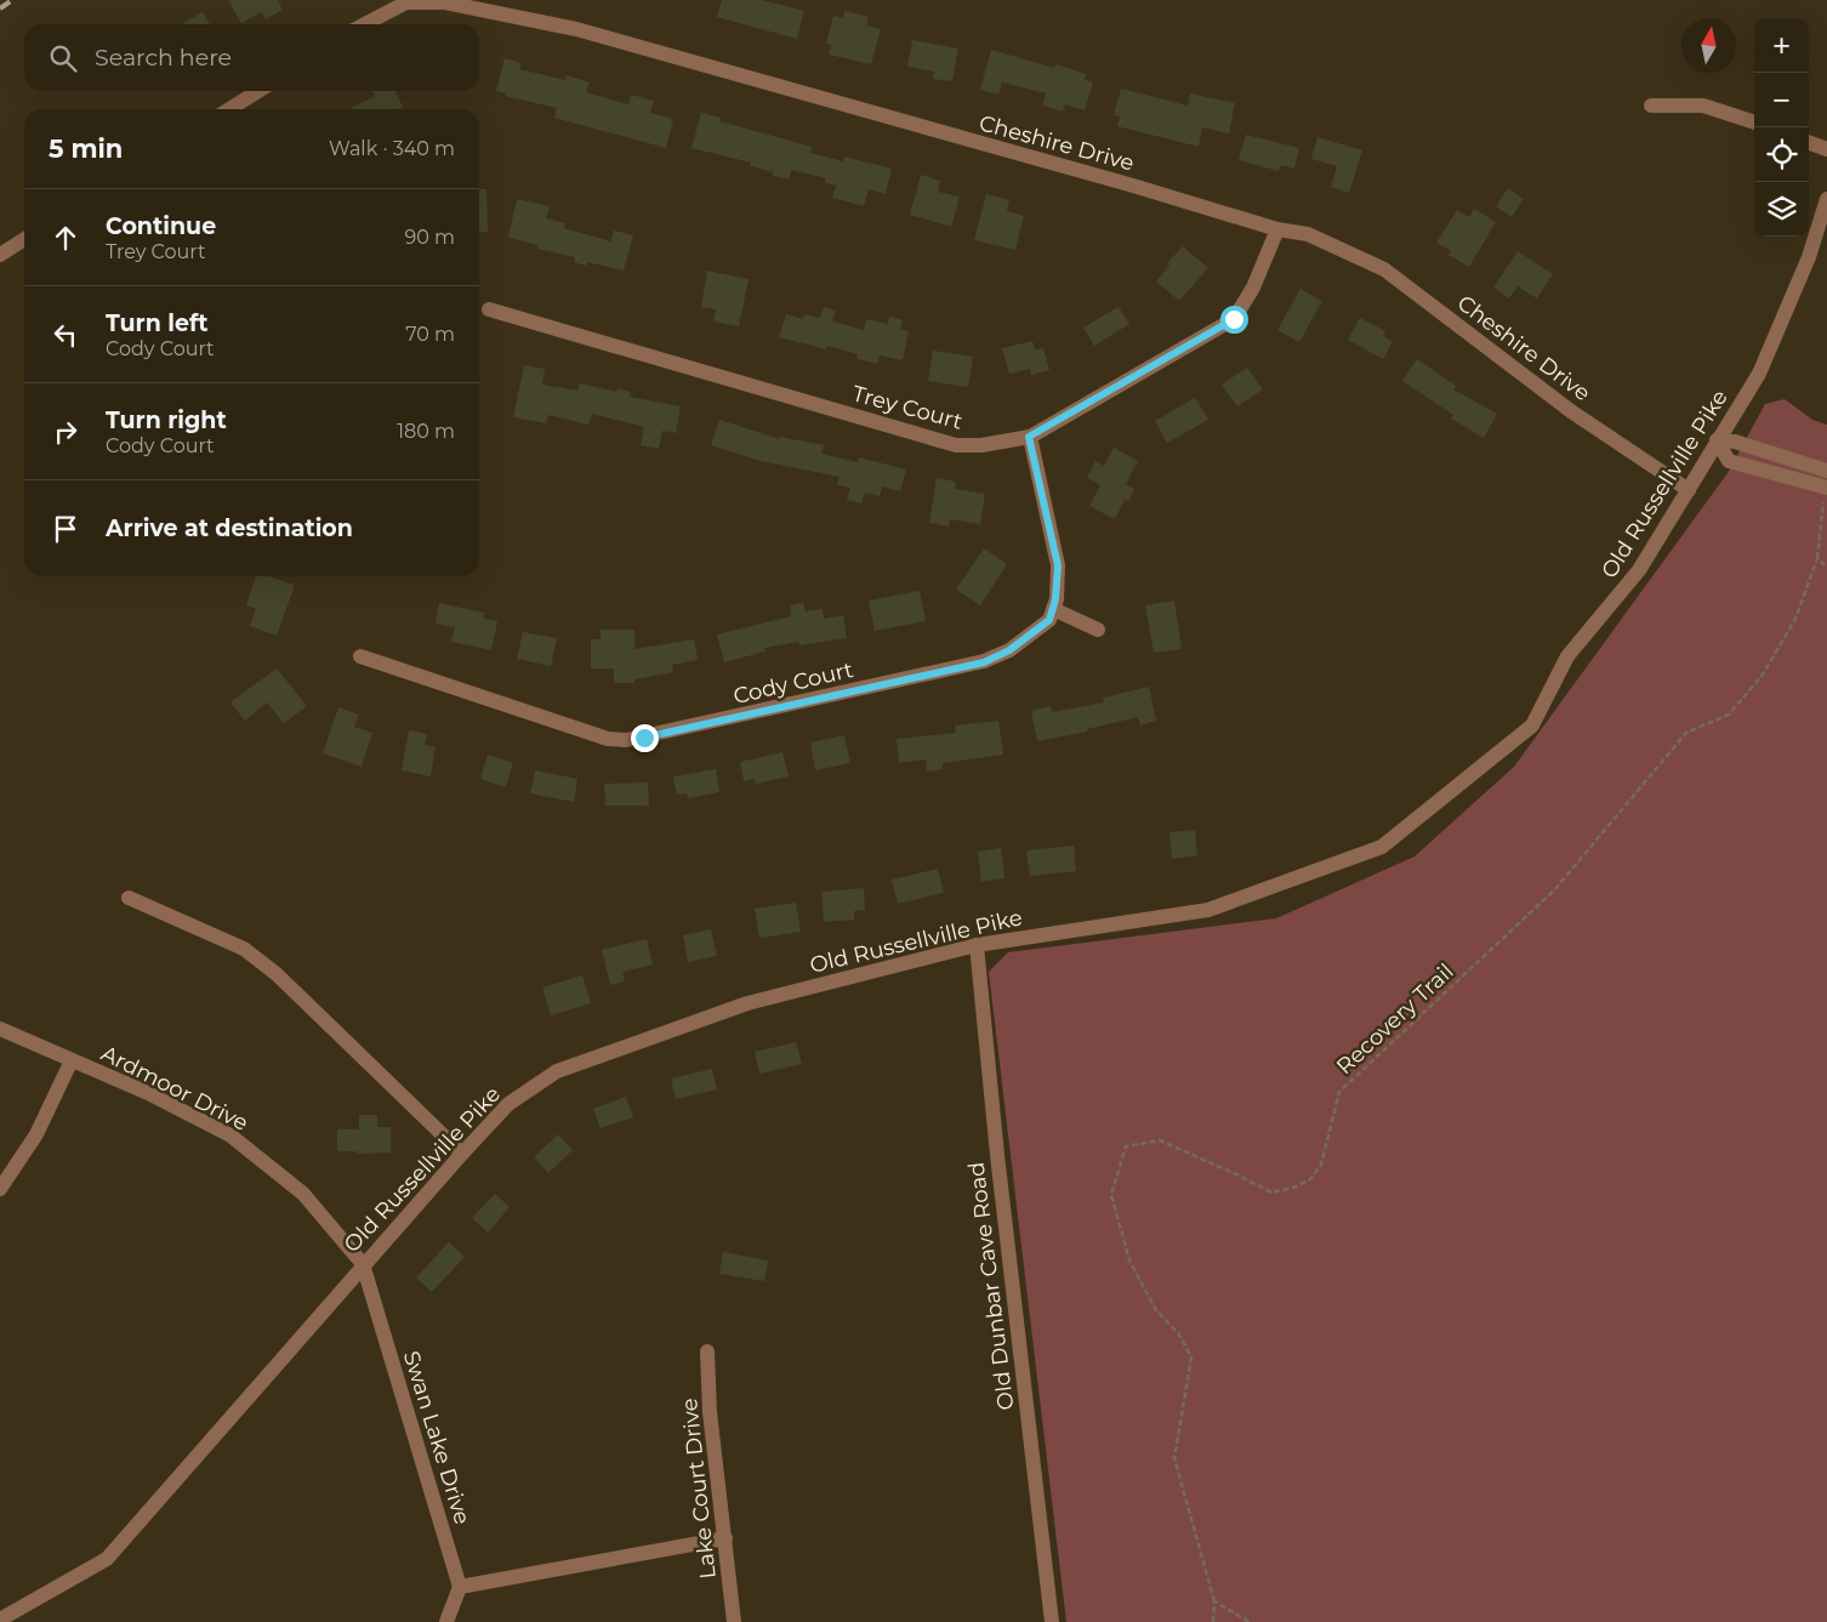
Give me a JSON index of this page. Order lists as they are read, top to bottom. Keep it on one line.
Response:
{"streets":{"street":["Cheshire Drive","Trey Court","Old Russellville Pike","Cody Court","Ardmoor Drive","Old Dunbar Cave Road","Swan Lake Drive","Lake Court Drive"],"path":["Recovery Trail"]},"crossings":[["Cheshire Drive","Trey Court"],["Cheshire Drive","Old Russellville Pike"],["Old Russellville Pike","Ardmoor Drive"],["Old Russellville Pike","Old Dunbar Cave Road"],["Old Russellville Pike","Swan Lake Drive"],["Ardmoor Drive","Swan Lake Drive"]],"north":"top","page":{"map_buttons":["+","−"],"search":"Search here","heading":["5 min","Walk · 340 m"],"list":[["Continue","Trey Court","90 m"],["Turn left","Cody Court","70 m"],["Turn right","Cody Court","180 m"],"Arrive at destination"]}}
